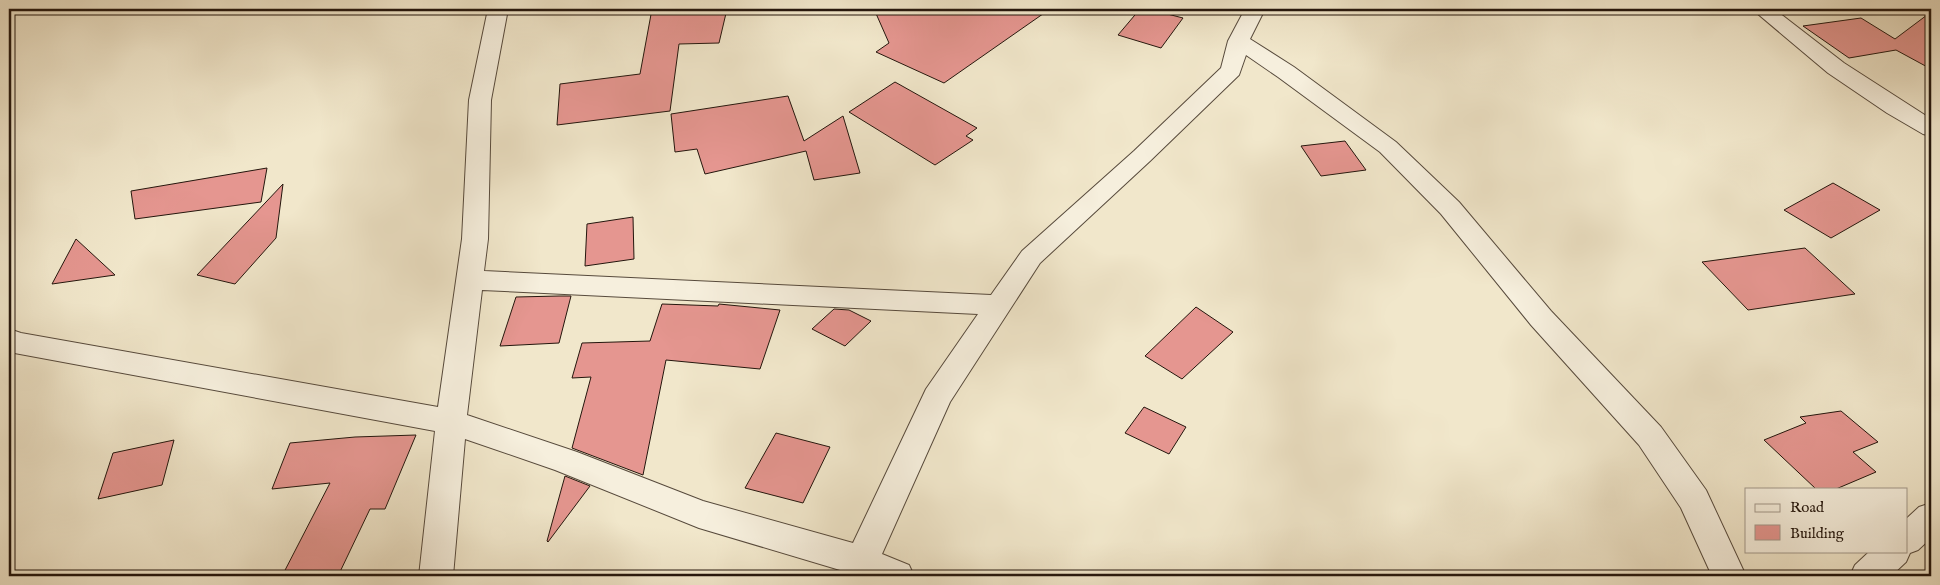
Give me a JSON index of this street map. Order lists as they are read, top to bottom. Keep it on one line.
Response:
{"legend":["Road","Building"]}
